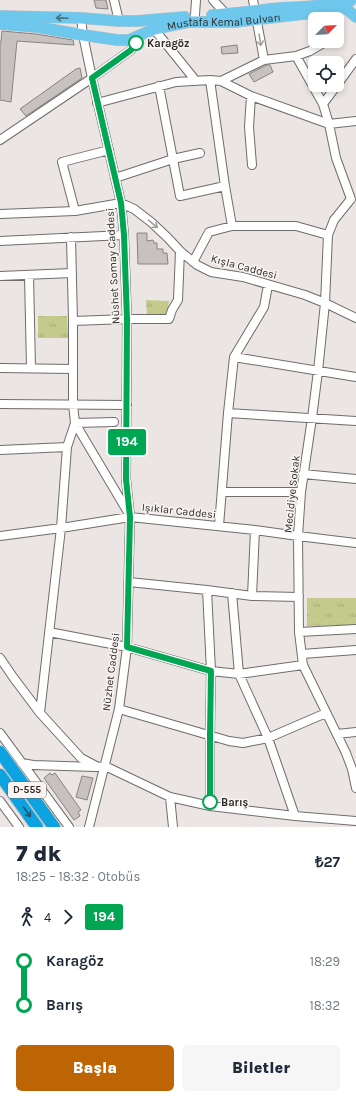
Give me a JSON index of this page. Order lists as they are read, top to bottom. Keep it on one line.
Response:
{"streets":{"highway":["D-555"],"main road":["Mustafa Kemal Bulvarı"],"street":["Nüshet Somay Caddesi","Kışla Caddesi","Mecidiye Sokak","Işıklar Caddesi","Nüzhet Caddesi"]},"crossings":[["Mustafa Kemal Bulvarı","Nüshet Somay Caddesi"],["Nüshet Somay Caddesi","Kışla Caddesi"],["Nüshet Somay Caddesi","Işıklar Caddesi"],["Nüshet Somay Caddesi","Nüzhet Caddesi"],["Kışla Caddesi","Mecidiye Sokak"],["Mecidiye Sokak","Işıklar Caddesi"],["Işıklar Caddesi","Nüzhet Caddesi"]],"places":["Karagöz","Barış"],"lines":["bus line 194"],"north":"top right","page":{"on_map":"194","heading":["7 dk","18:25 – 18:32 · Otobüs","₺27"],"legs":["4","194"],"list":[{"name":"Karagöz","value":"18:29"},{"name":"Barış","value":"18:32"}],"buttons":["Başla","Biletler"]}}
